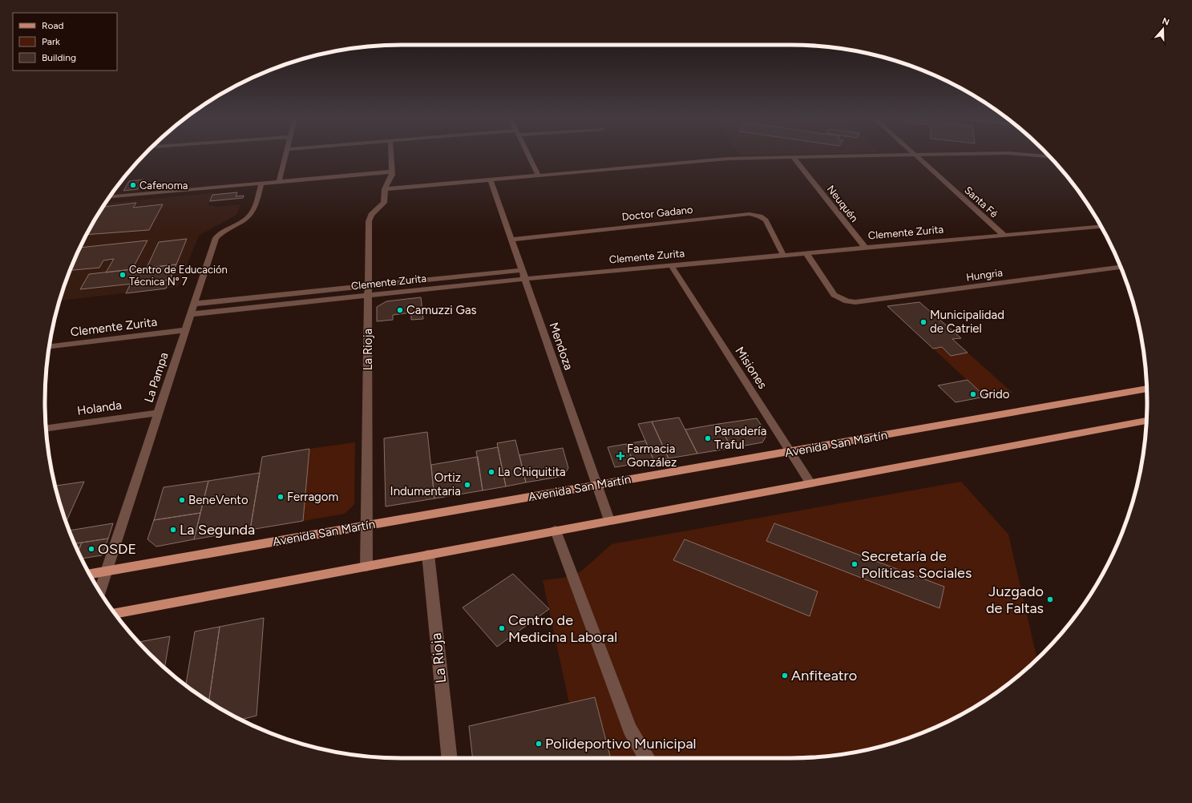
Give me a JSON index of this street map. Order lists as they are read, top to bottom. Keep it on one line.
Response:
{"streets":{"main road":["Avenida San Martín"],"street":["Santa Fé","Neuquén","Doctor Gadano","Clemente Zurita","Hungria","Mendoza","La Rioja","Misiones","La Pampa","Holanda"]},"crossings":[["Santa Fé","Clemente Zurita"],["Neuquén","Clemente Zurita"],["Doctor Gadano","Clemente Zurita"],["Doctor Gadano","Mendoza"],["Clemente Zurita","Hungria"],["Clemente Zurita","Mendoza"],["Clemente Zurita","La Rioja"],["Clemente Zurita","Misiones"],["Clemente Zurita","La Pampa"],["Mendoza","Avenida San Martín"],["La Rioja","Avenida San Martín"],["Misiones","Avenida San Martín"],["La Pampa","Holanda"],["La Pampa","Avenida San Martín"]],"places":{"other":["Cafenoma","Centro de Educación Técnica N° 7","Camuzzi Gas","Municipalidad de Catriel","Grido","Panadería Traful","La Chiquitita","Ortiz Indumentaria","Ferragom","BeneVento","La Segunda","OSDE","Secretaría de Políticas Sociales","Juzgado de Faltas","Centro de Medicina Laboral","Anfiteatro","Polideportivo Municipal"],"health":["Farmacia González"]},"legend":["Road","Park","Building"],"north":"top"}
